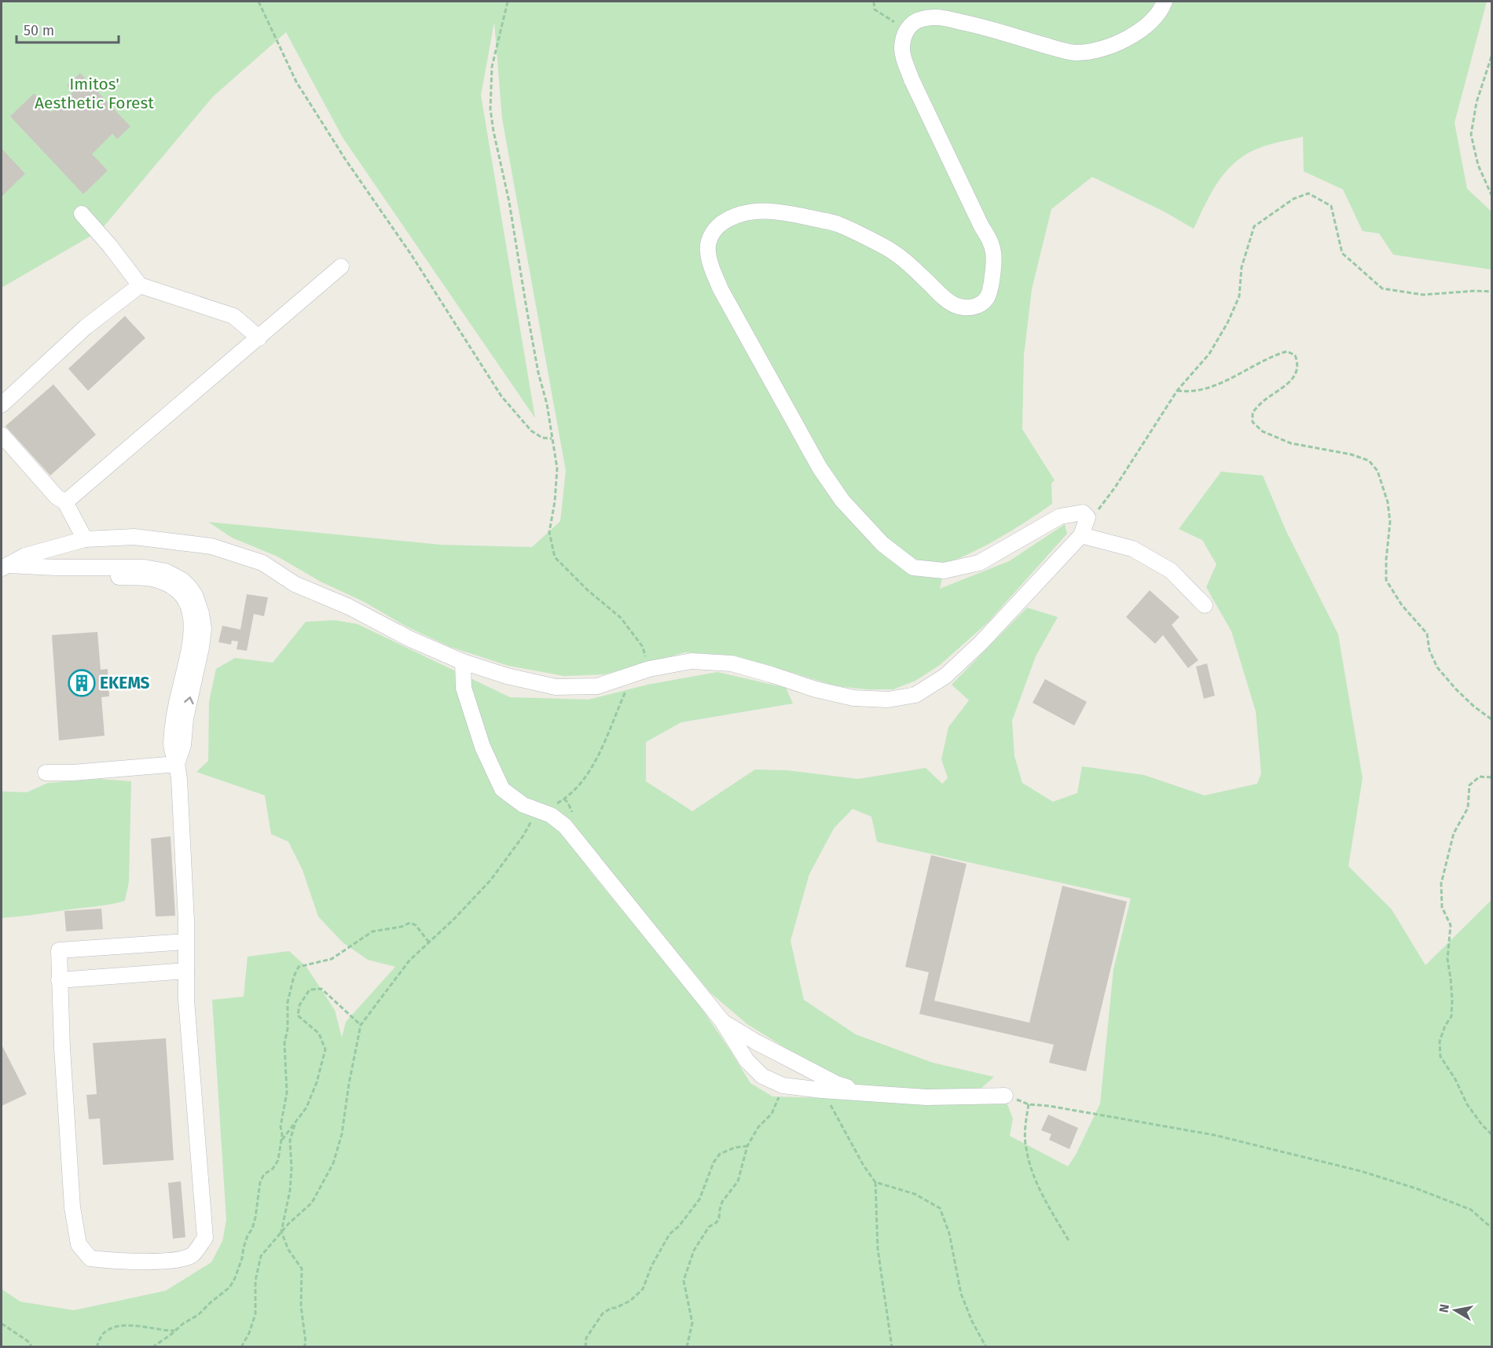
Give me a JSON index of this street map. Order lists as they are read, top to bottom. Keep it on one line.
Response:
{"parks":["Imitos' Aesthetic Forest"],"places":{"building":["EKEMS"]},"scale_bar":"50 m","north":"left"}
